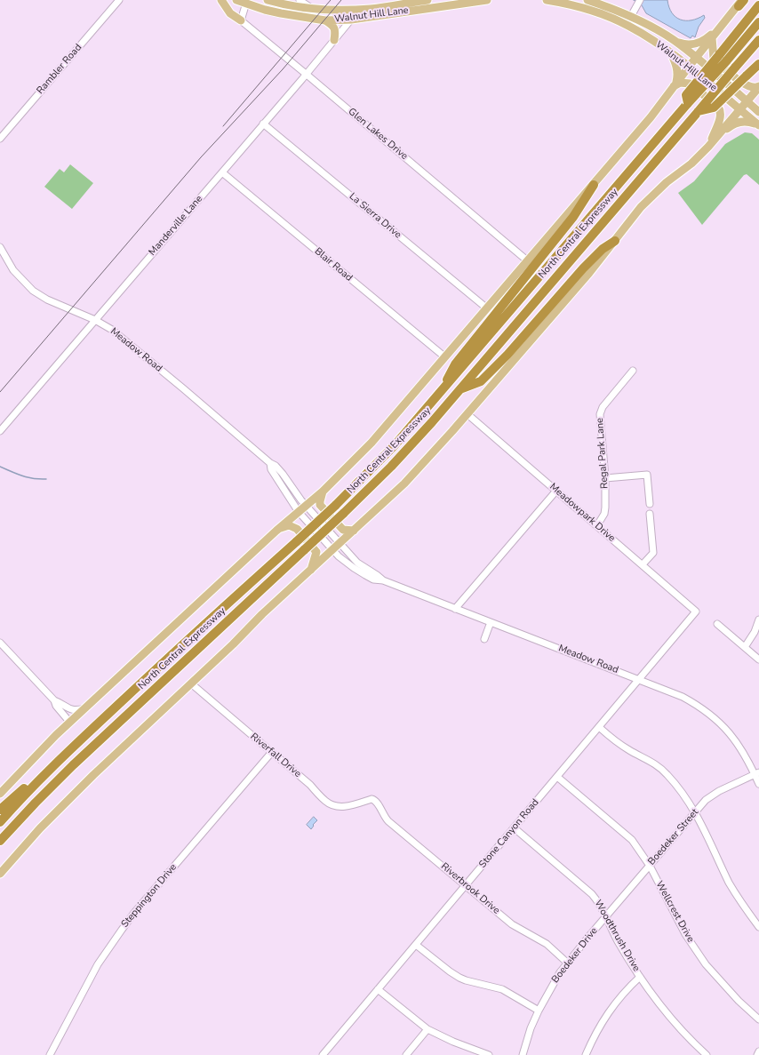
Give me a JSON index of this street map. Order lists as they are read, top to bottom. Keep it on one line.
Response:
{"streets":{"highway":["North Central Expressway"],"main road":["Walnut Hill Lane"],"street":["Rambler Road","Glen Lakes Drive","La Sierra Drive","Manderville Lane","Blair Road","Meadow Road","Regal Park Lane","Meadowpark Drive","Riverfall Drive","Stone Canyon Road","Boedeker Street","Riverbrook Drive","Steppington Drive","Wellcrest Drive","Woodthrush Drive","Boedeker Drive"]},"crossings":[["Walnut Hill Lane","Manderville Lane"],["Walnut Hill Lane","North Central Expressway"],["Glen Lakes Drive","Manderville Lane"],["Glen Lakes Drive","North Central Expressway"],["La Sierra Drive","Manderville Lane"],["La Sierra Drive","North Central Expressway"],["Manderville Lane","Blair Road"],["Manderville Lane","Meadow Road"],["North Central Expressway","Blair Road"],["North Central Expressway","Meadow Road"],["Meadow Road","Stone Canyon Road"],["Meadow Road","Boedeker Street"],["Regal Park Lane","Meadowpark Drive"],["Meadowpark Drive","Stone Canyon Road"],["Riverfall Drive","Riverbrook Drive"],["Riverfall Drive","Steppington Drive"],["Stone Canyon Road","Riverbrook Drive"],["Stone Canyon Road","Wellcrest Drive"],["Stone Canyon Road","Woodthrush Drive"],["Boedeker Street","Wellcrest Drive"],["Boedeker Street","Woodthrush Drive"],["Boedeker Street","Boedeker Drive"],["Riverbrook Drive","Boedeker Drive"],["Woodthrush Drive","Boedeker Drive"]]}
